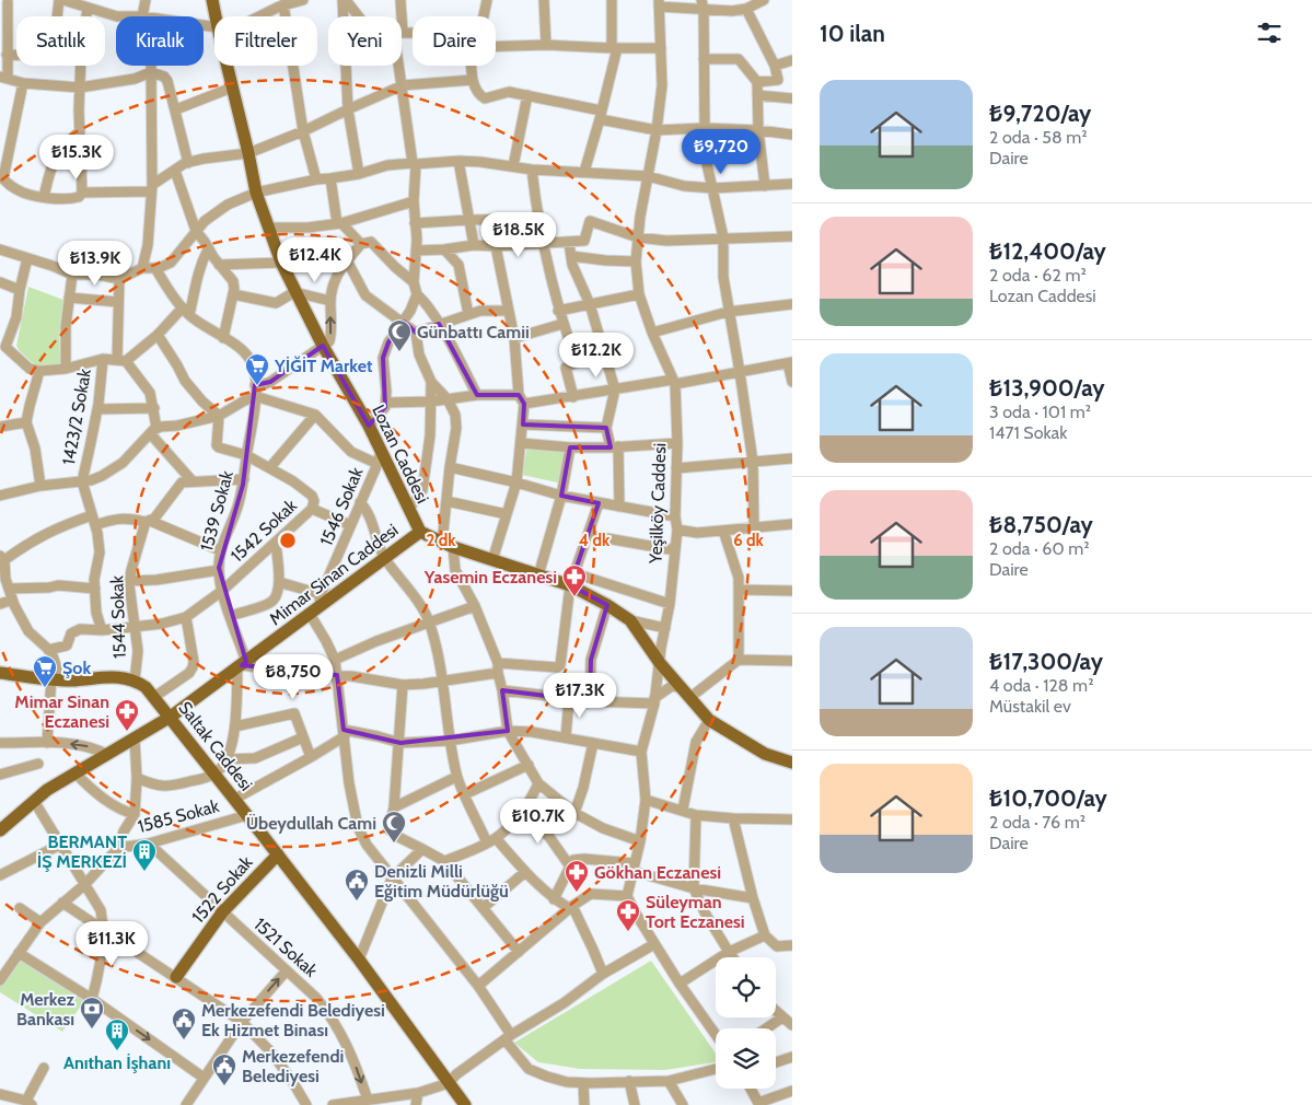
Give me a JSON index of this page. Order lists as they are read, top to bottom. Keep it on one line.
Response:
{"streets":{"main road":["Lozan Caddesi","Mimar Sinan Caddesi","Saltak Caddesi","1522 Sokak"],"street":["1423/2 Sokak","Yeşilköy Caddesi","1546 Sokak","1539 Sokak","1542 Sokak","1544 Sokak","1585 Sokak","1521 Sokak"]},"crossings":[["Lozan Caddesi","Yeşilköy Caddesi"],["Lozan Caddesi","1546 Sokak"],["Lozan Caddesi","Mimar Sinan Caddesi"],["1546 Sokak","Mimar Sinan Caddesi"],["1539 Sokak","1542 Sokak"],["1539 Sokak","Mimar Sinan Caddesi"],["Mimar Sinan Caddesi","Saltak Caddesi"],["1544 Sokak","Saltak Caddesi"],["Saltak Caddesi","1585 Sokak"],["Saltak Caddesi","1522 Sokak"],["1585 Sokak","1521 Sokak"],["1522 Sokak","1521 Sokak"]],"places":{"mosque":["Günbattı Camii","Übeydullah Cami"],"supermarket":["YİĞİT Market","Şok"],"pharmacy":["Yasemin Eczanesi","Mimar Sinan Eczanesi","Gökhan Eczanesi","Süleyman Tort Eczanesi"],"building":["BERMANT İŞ MERKEZİ","Anıthan İşhanı"],"public building":["Denizli Milli Eğitim Müdürlüğü","Merkezefendi Belediyesi Ek Hizmet Binası","Merkezefendi Belediyesi"],"bank":["Merkez Bankası"]},"page":{"heading":"10 ilan","chip":["Satılık","Kiralık","Filtreler","Yeni","Daire"],"list":[{"name":"₺9,720/ay","note":"2 oda · 58 m² · Daire"},{"name":"₺12,400/ay","note":"2 oda · 62 m² · Lozan Caddesi"},{"name":"₺13,900/ay","note":"3 oda · 101 m² · 1471 Sokak"},{"name":"₺8,750/ay","note":"2 oda · 60 m² · Daire"},{"name":"₺17,300/ay","note":"4 oda · 128 m² · Müstakil ev"},{"name":"₺10,700/ay","note":"2 oda · 76 m² · Daire"}],"price":["₺9,720","₺15.3K","₺18.5K","₺12.4K","₺13.9K","₺12.2K","₺8,750","₺17.3K","₺10.7K","₺11.3K"]},"rings":["2 dk","4 dk","6 dk"]}
